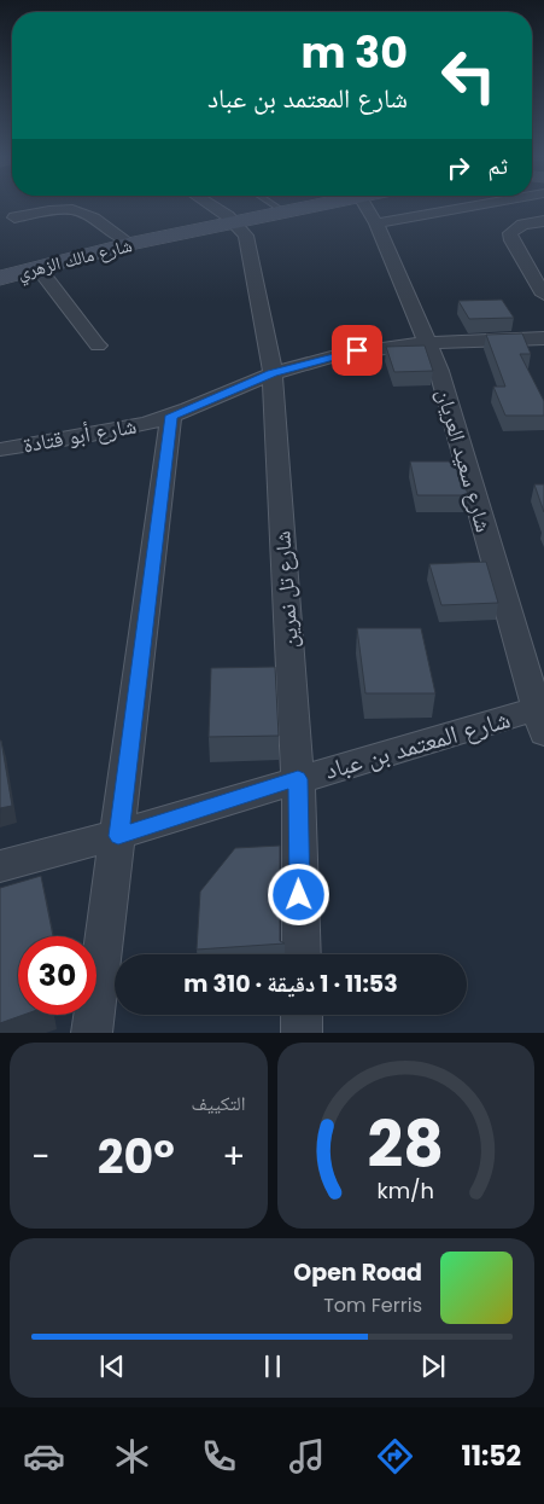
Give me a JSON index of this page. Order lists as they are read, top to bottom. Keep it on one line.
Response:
{"streets":{"street":["شارع مالك الزهري","شارع أبو قتادة","شارع سعيد العريان","شارع تل نمرين","شارع المعتمد بن عباد"]},"crossings":[["شارع مالك الزهري","شارع تل نمرين"],["شارع أبو قتادة","شارع سعيد العريان"],["شارع أبو قتادة","شارع تل نمرين"],["شارع سعيد العريان","شارع المعتمد بن عباد"],["شارع تل نمرين","شارع المعتمد بن عباد"]],"page":{"turn":["30 m","شارع المعتمد بن عباد"],"then":"ثم","limit":"30","trip":"11:53 · 1 دقيقة · 310 m","tile":"التكييف","heat":["−","20°","+"],"song":["Open Road","Tom Ferris"],"tabs":"11:52","gauge":["28","km/h"]}}
